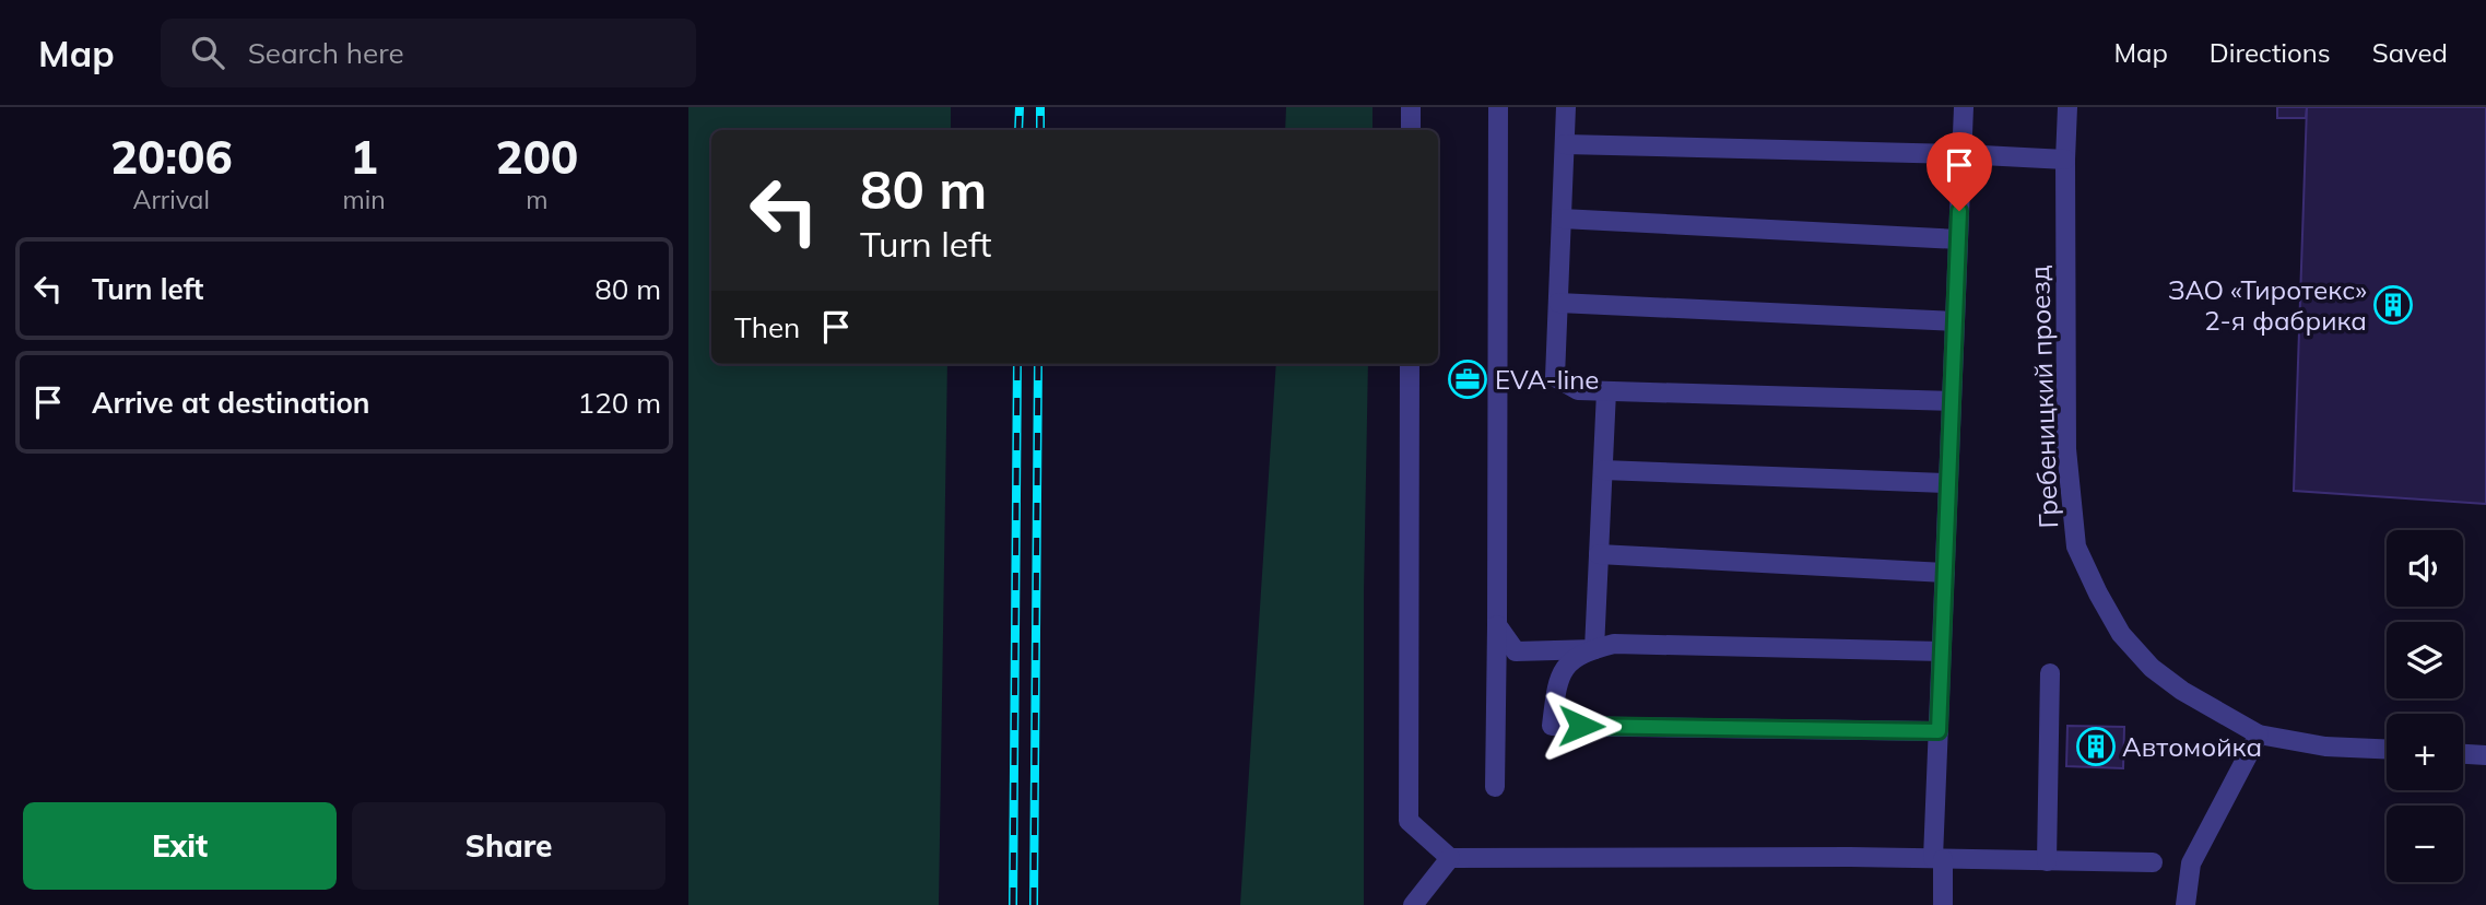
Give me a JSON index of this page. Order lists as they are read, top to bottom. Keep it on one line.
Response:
{"streets":{"street":["Гребеницкий проезд"]},"places":{"building":["ЗАО «Тиротекс» 2-я фабрика","Автомойка"],"office":["EVA-line"]},"page":{"header":"Map","search":"Search here","nav":["Map","Directions","Saved"],"eta":["20:06","Arrival","1","min","200","m"],"turn":["80 m","Turn left"],"list":[{"name":"Turn left","value":"80 m"},{"name":"Arrive at destination","value":"120 m"}],"then":"Then","map_buttons":["+","−"],"buttons":["Exit","Share"]}}
